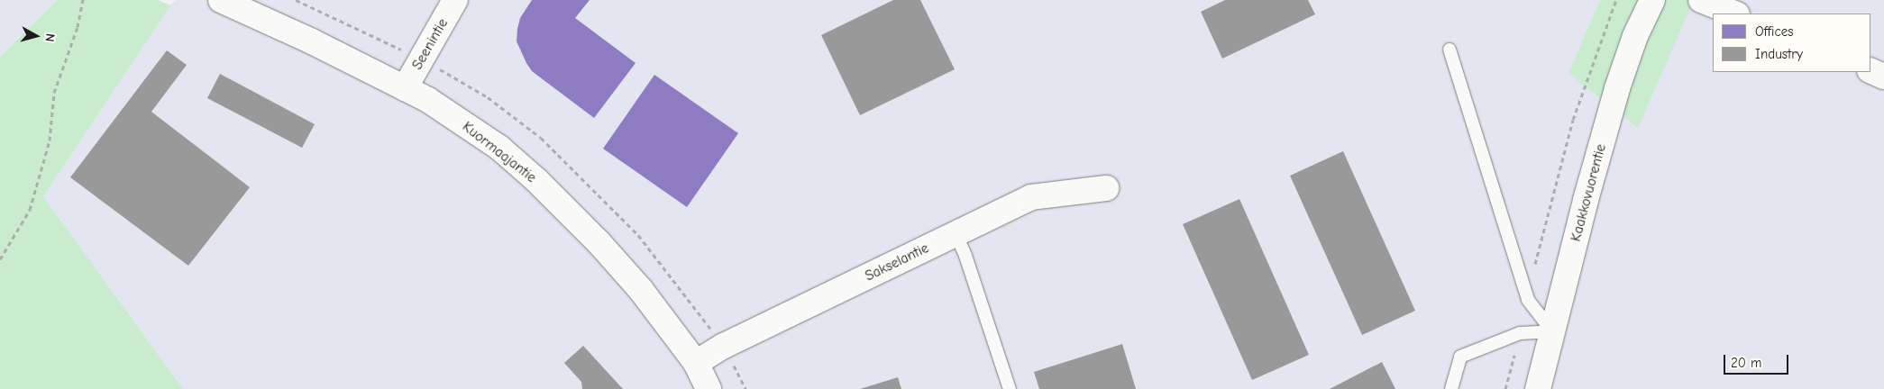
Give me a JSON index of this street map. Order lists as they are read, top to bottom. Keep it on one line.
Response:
{"streets":{"street":["Seenintie","Kuormaajantie","Kaakkovuorentie","Sakselantie"]},"crossings":[["Seenintie","Kuormaajantie"],["Kuormaajantie","Sakselantie"]],"legend":["Offices","Industry"],"scale_bar":"20 m","north":"right"}
